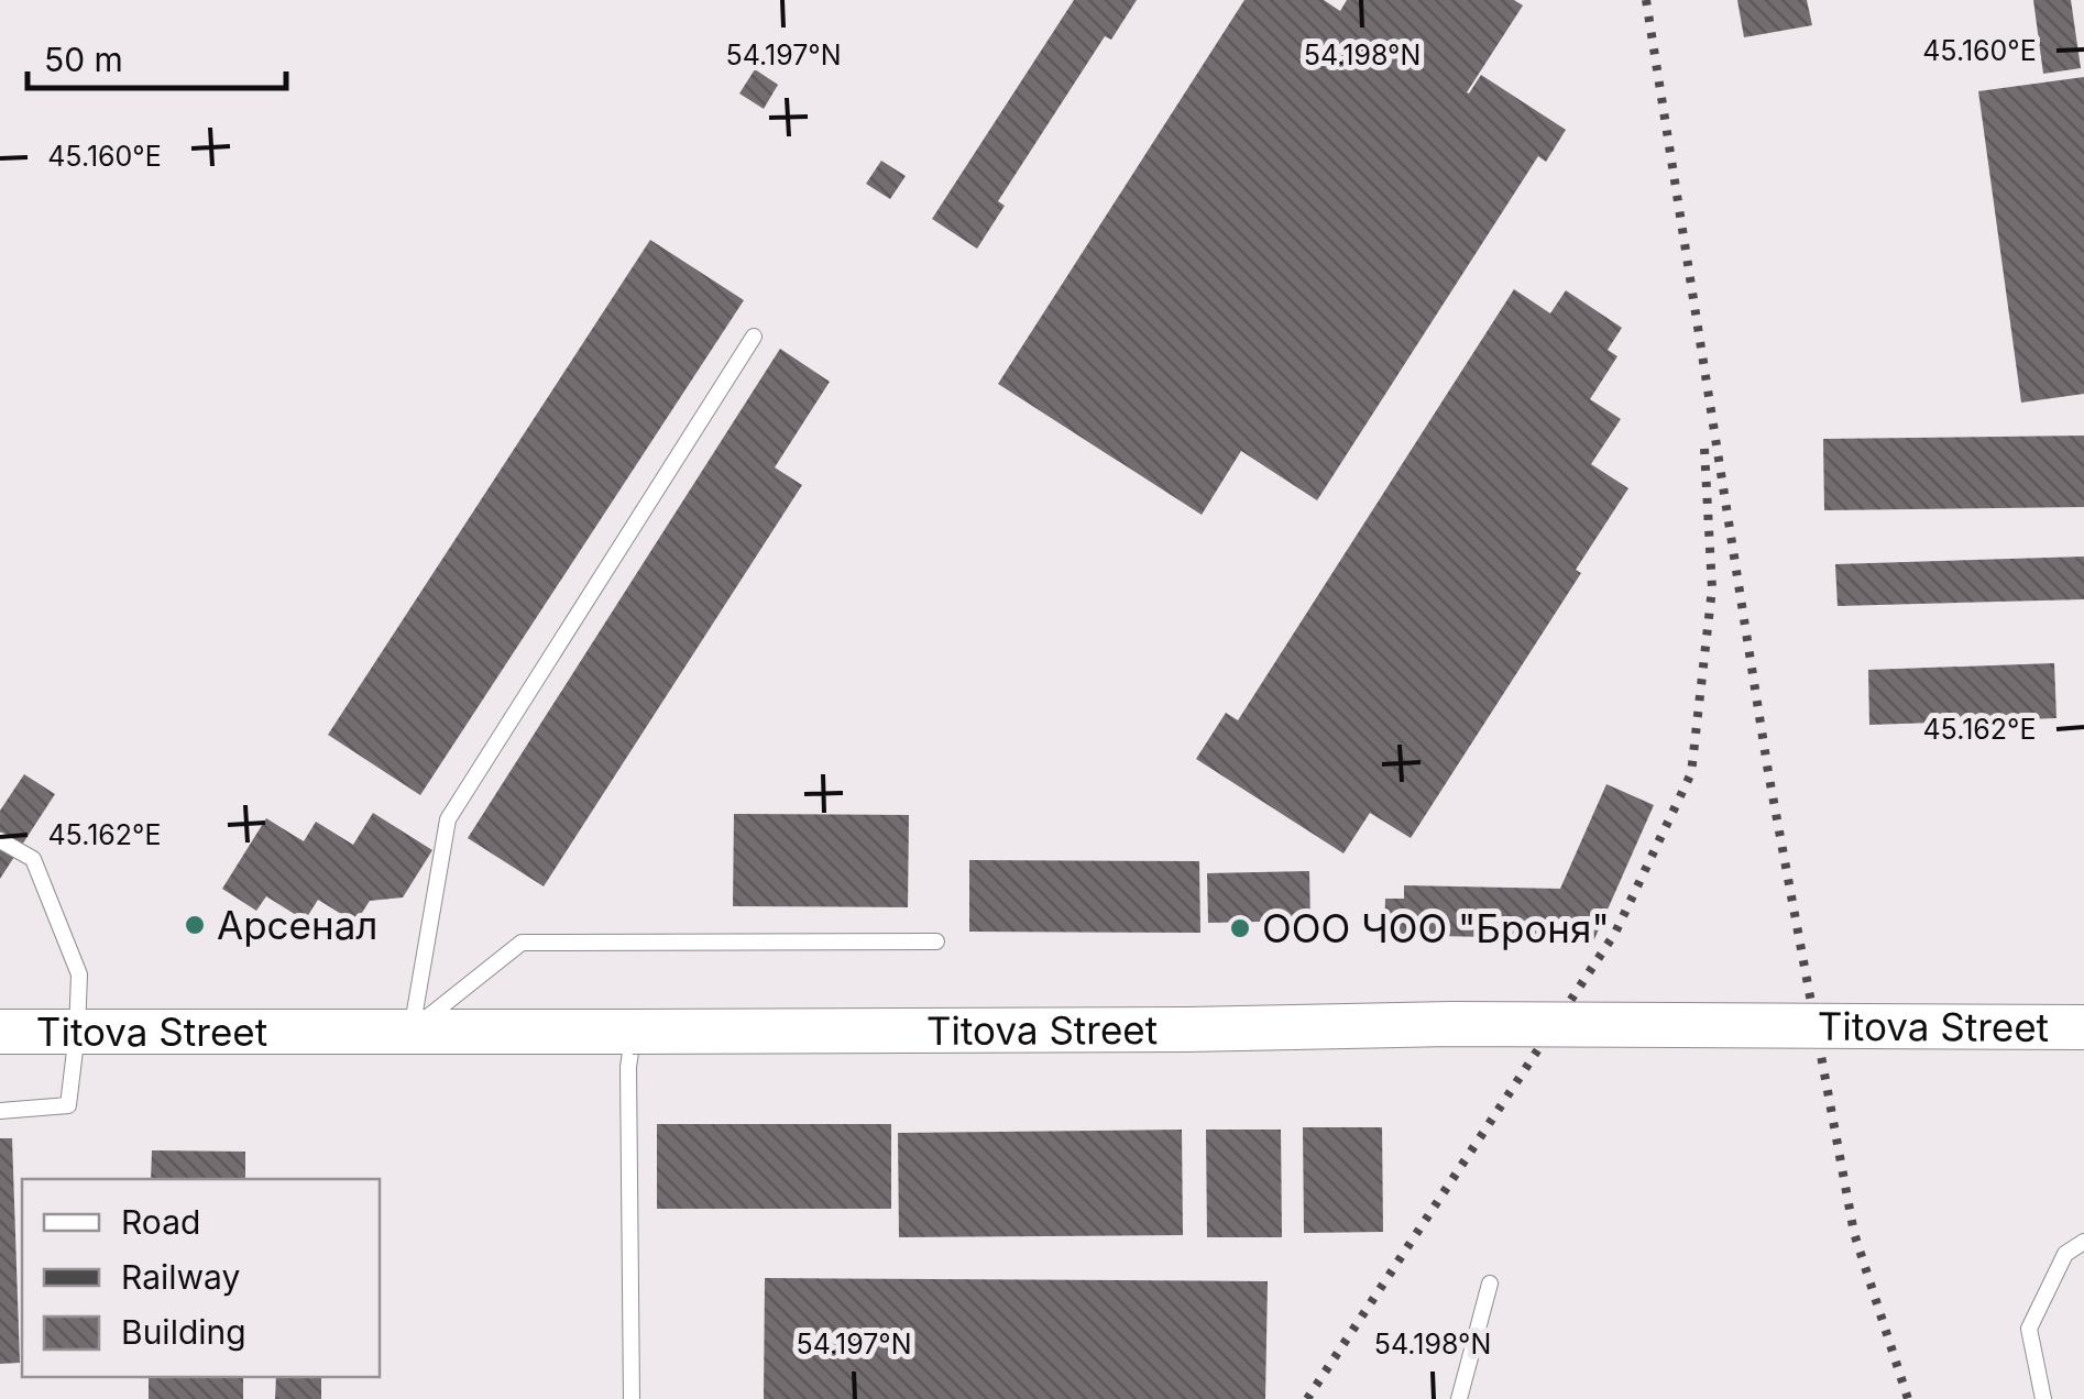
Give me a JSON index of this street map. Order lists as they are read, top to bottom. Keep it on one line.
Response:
{"streets":{"main road":["Titova Street"]},"places":["Арсенал","ООО ЧОО \"Броня\""],"legend":["Road","Railway","Building"],"scale_bar":"50 m","coordinates":["45.160°E","54.197°N","54.198°N","45.162°E"]}
